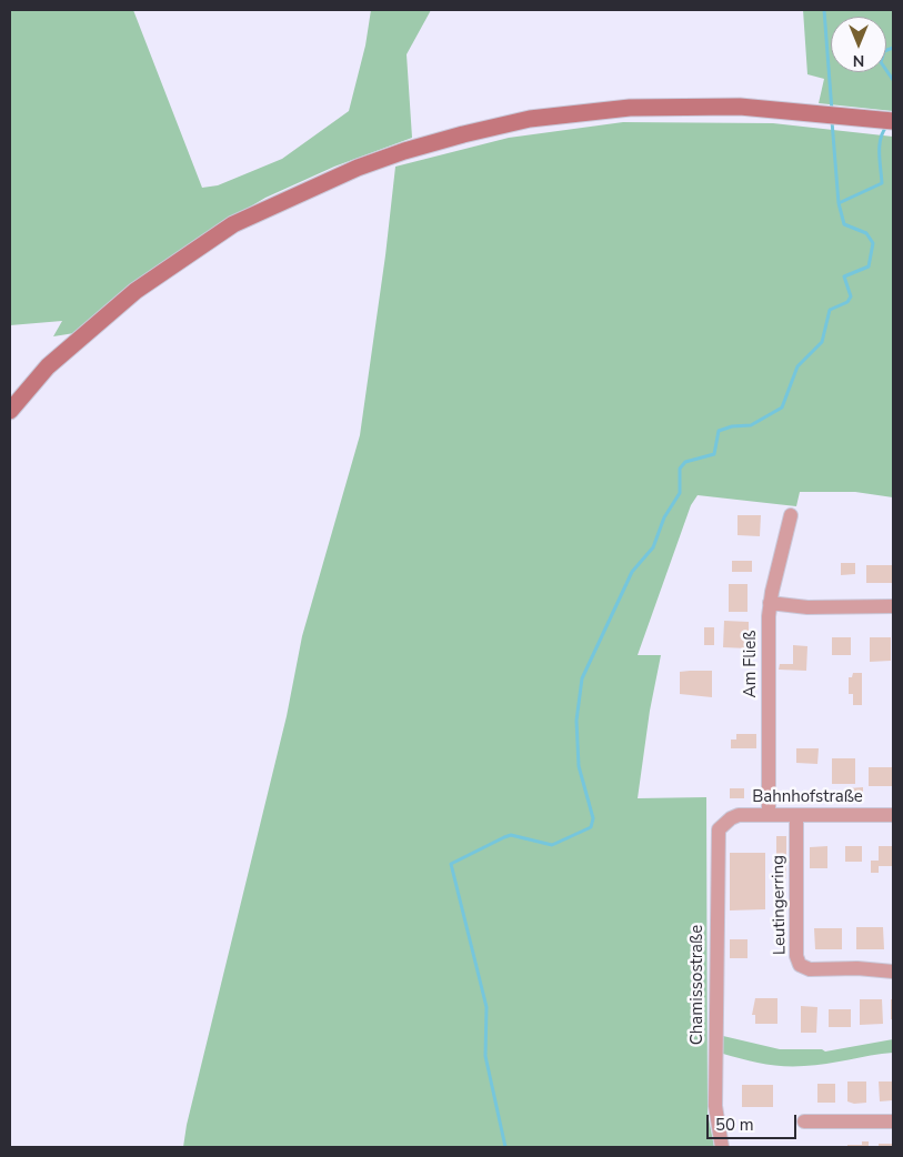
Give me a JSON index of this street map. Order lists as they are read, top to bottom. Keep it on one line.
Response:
{"streets":{"street":["Am Fließ","Bahnhofstraße","Leutingerring","Chamissostraße"]},"crossings":[["Am Fließ","Bahnhofstraße"],["Bahnhofstraße","Leutingerring"],["Bahnhofstraße","Chamissostraße"]],"scale_bar":"50 m","north":"bottom"}
